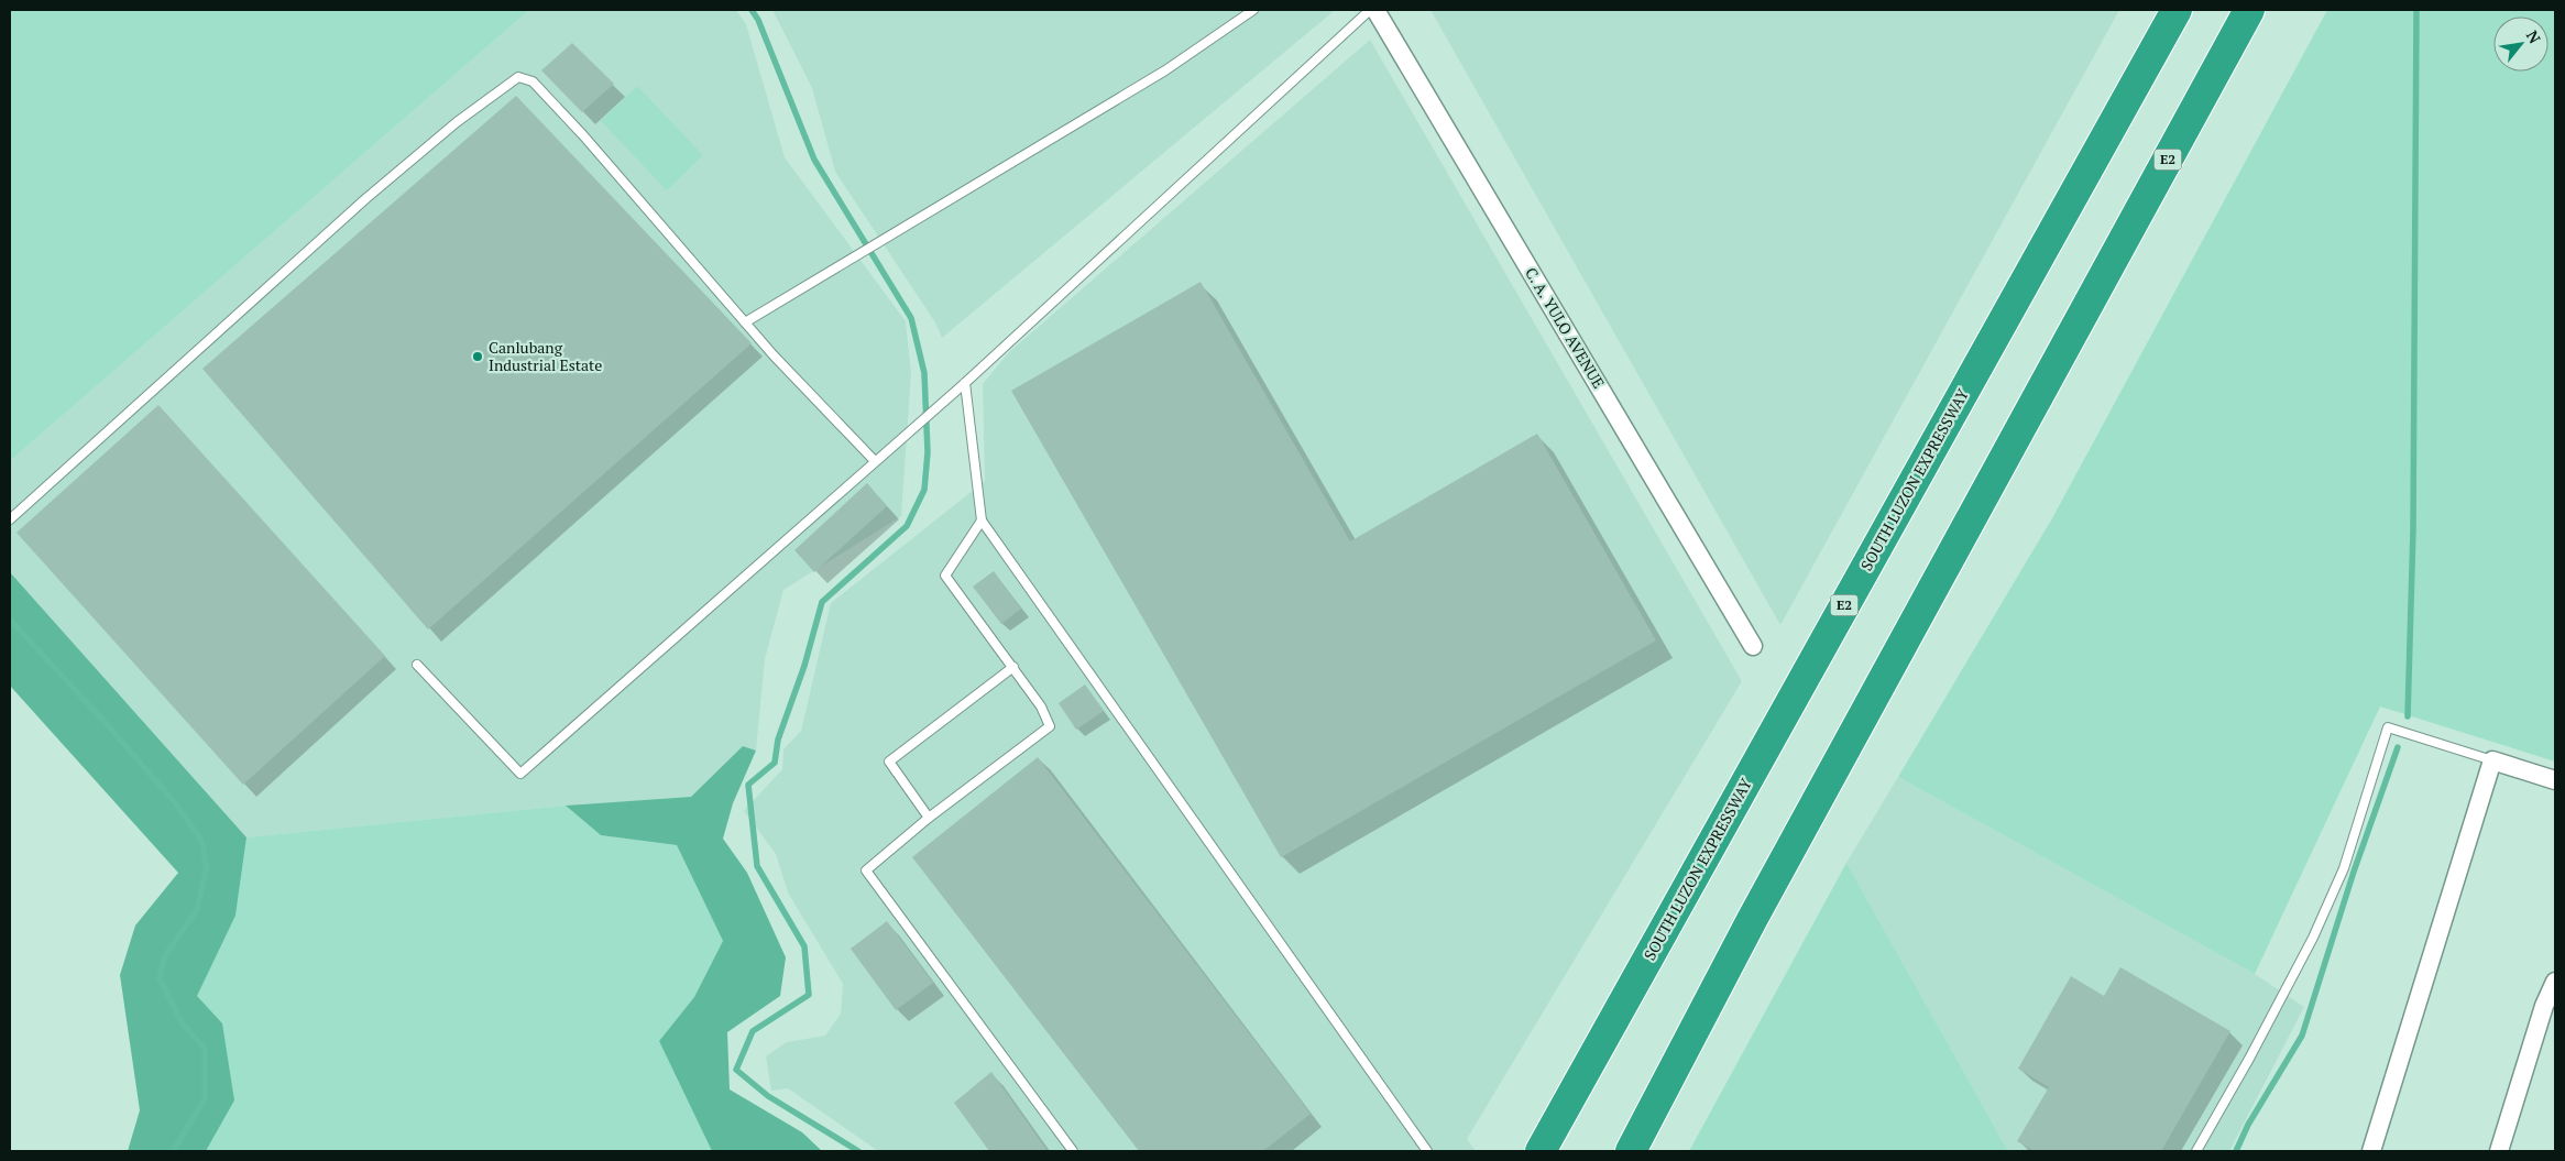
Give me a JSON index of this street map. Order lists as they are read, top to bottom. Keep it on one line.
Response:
{"streets":{"highway":["E2","SOUTH LUZON EXPRESSWAY"],"street":["C. A. YULO AVENUE"]},"places":["Canlubang Industrial Estate"],"north":"top right"}
